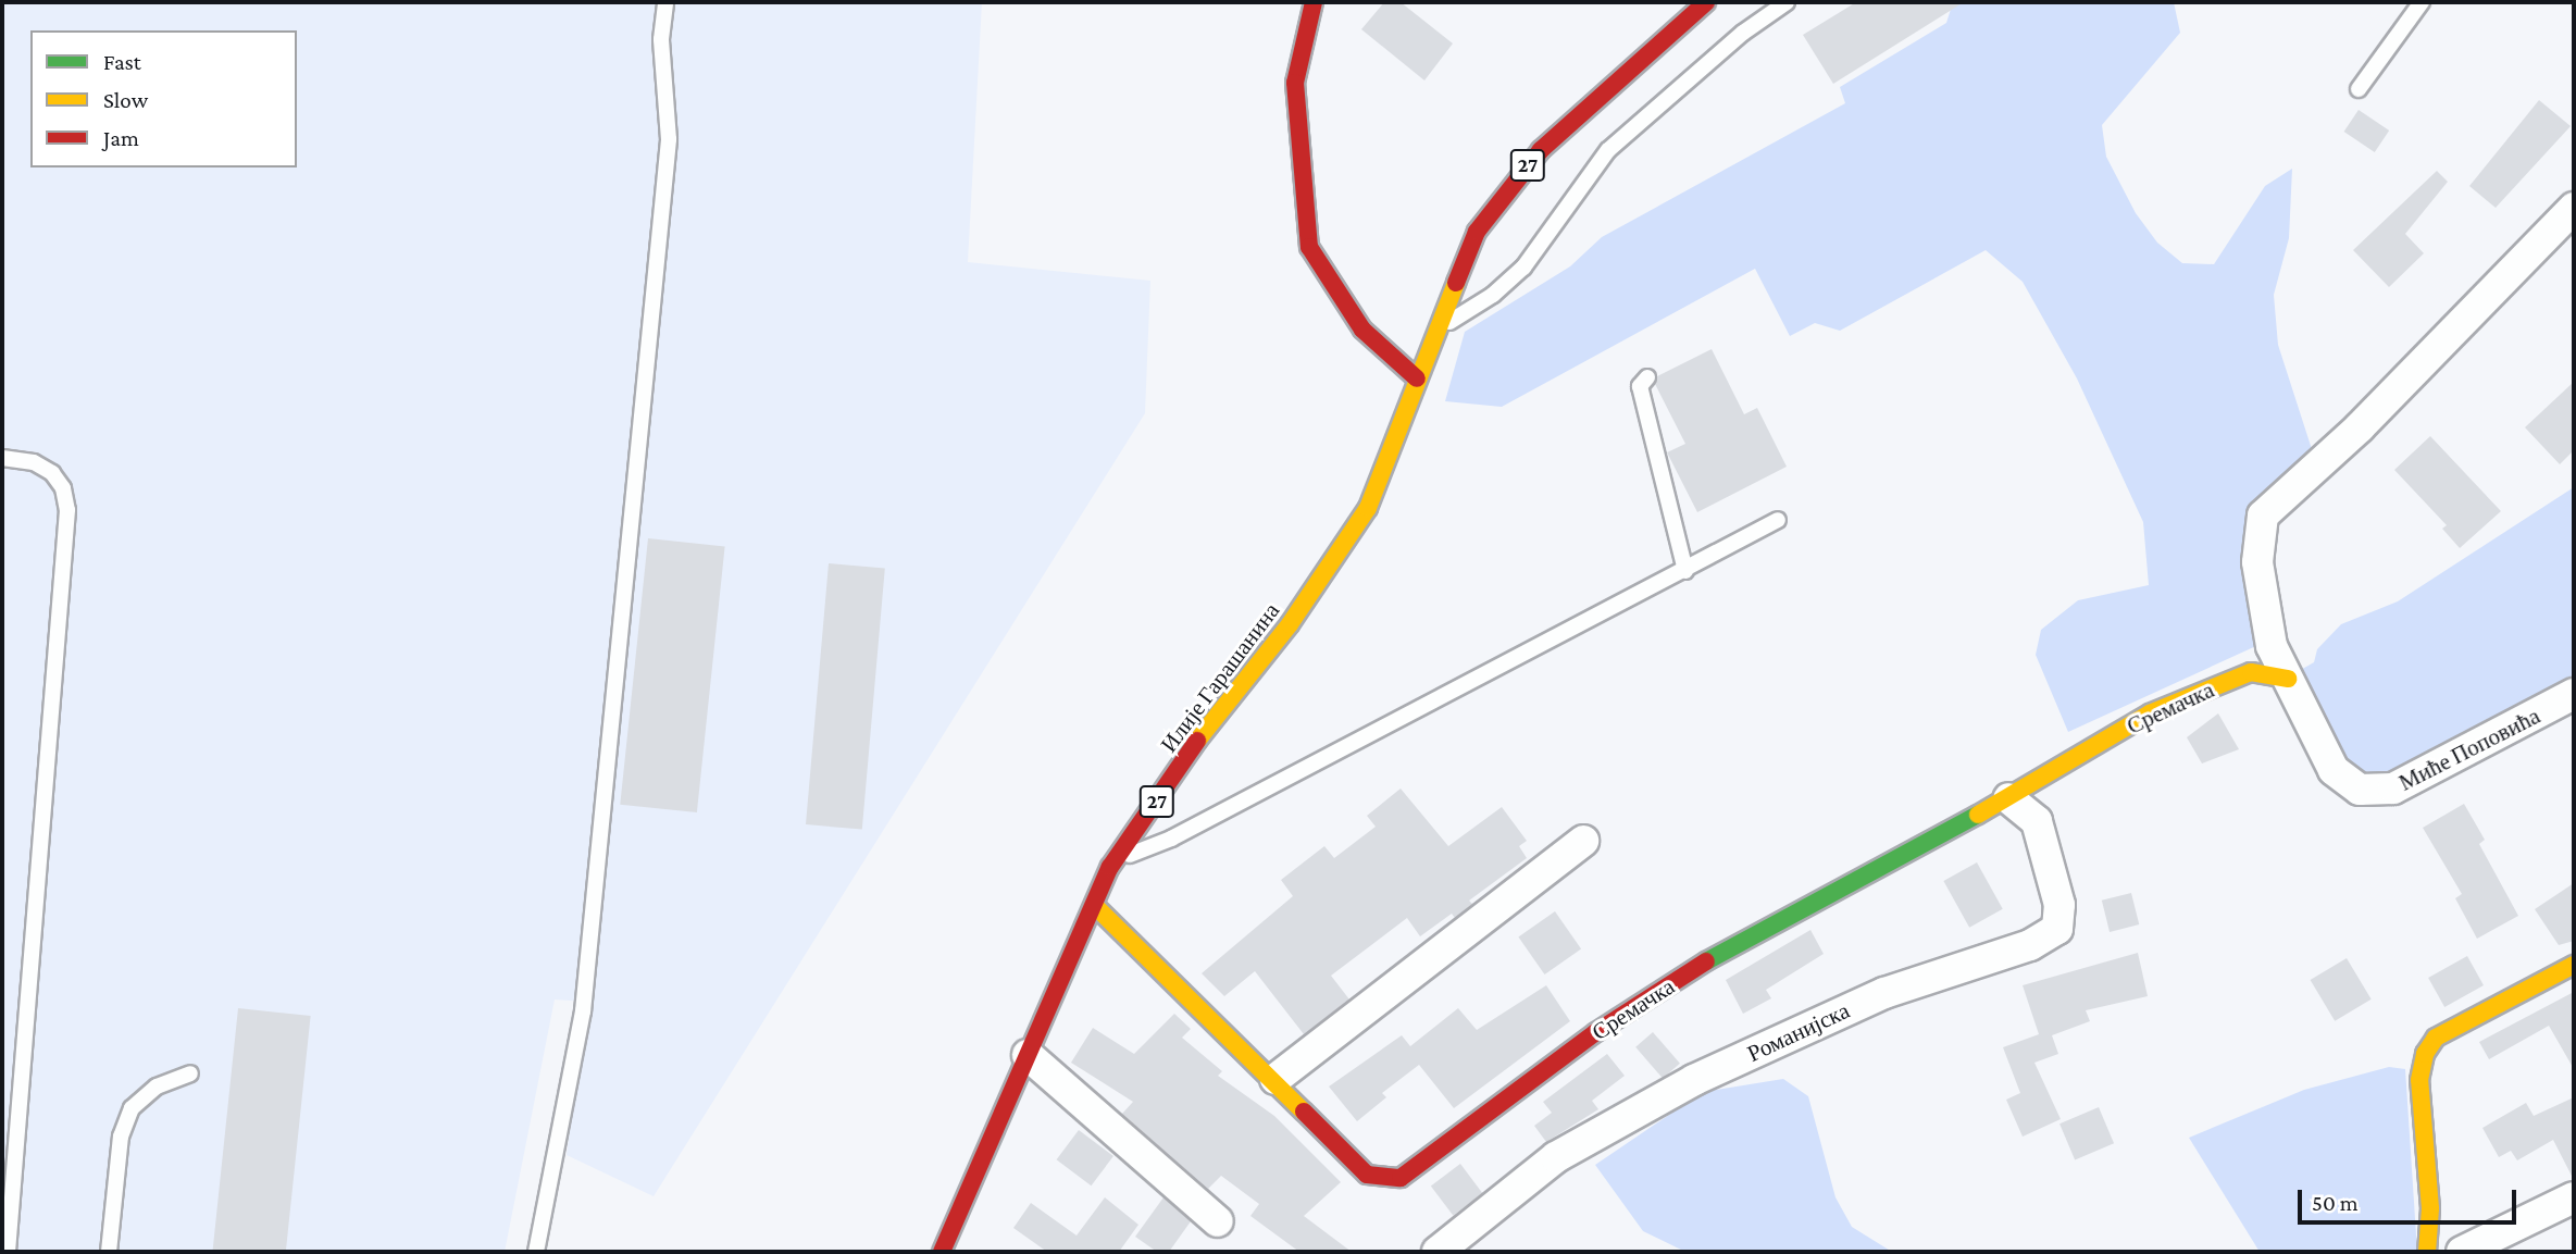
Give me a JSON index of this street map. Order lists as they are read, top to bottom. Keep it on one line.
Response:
{"streets":{"street":["27","Илије Гарашанина","Сремачка","Миће Поповића","Романијска"]},"crossings":[["27","Илије Гарашанина"],["Илије Гарашанина","Сремачка"],["Сремачка","Романијска"]],"legend":["Fast","Slow","Jam"],"scale_bar":"50 m"}
